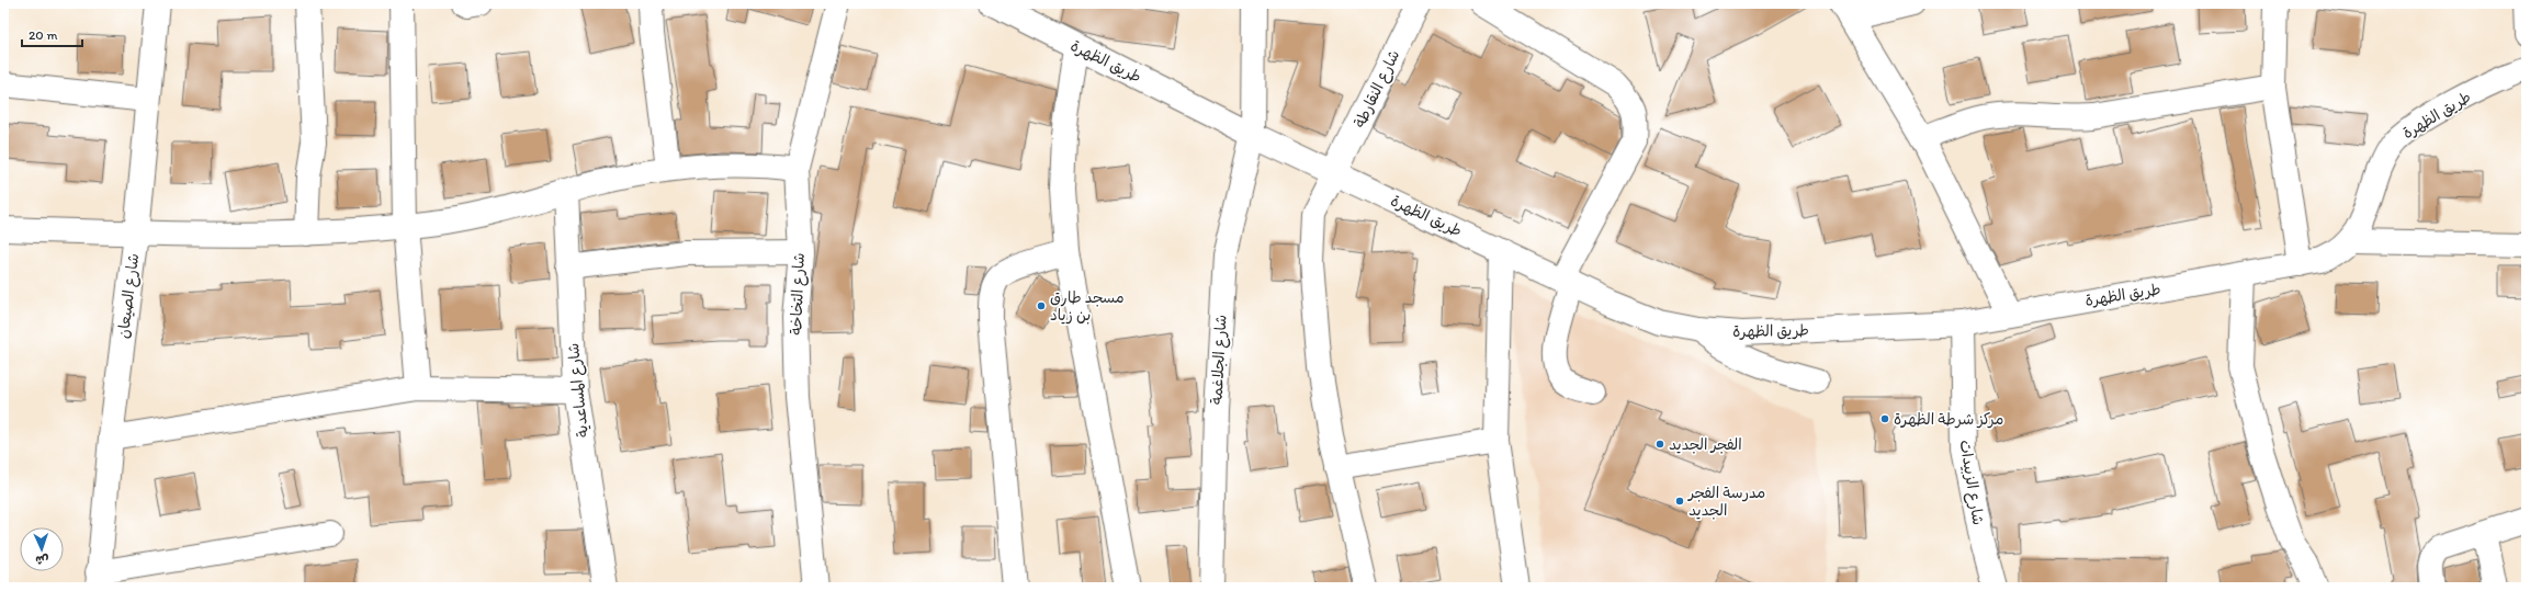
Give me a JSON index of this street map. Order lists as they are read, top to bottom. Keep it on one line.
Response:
{"streets":{"street":["طريق الظهرة","شارع النقارطة","شارع التخاخة","شارع الصيعان","شارع الجلاغمة","شارع المساعدية","شارع الزبيدات"]},"crossings":[["طريق الظهرة","شارع النقارطة"],["طريق الظهرة","شارع الجلاغمة"],["طريق الظهرة","شارع الزبيدات"]],"places":["مسجد طارق بن زياد","مركز شرطة الظهرة","الفجر الجديد","مدرسة الفجر الجديد"],"scale_bar":"20 m","north":"bottom"}
